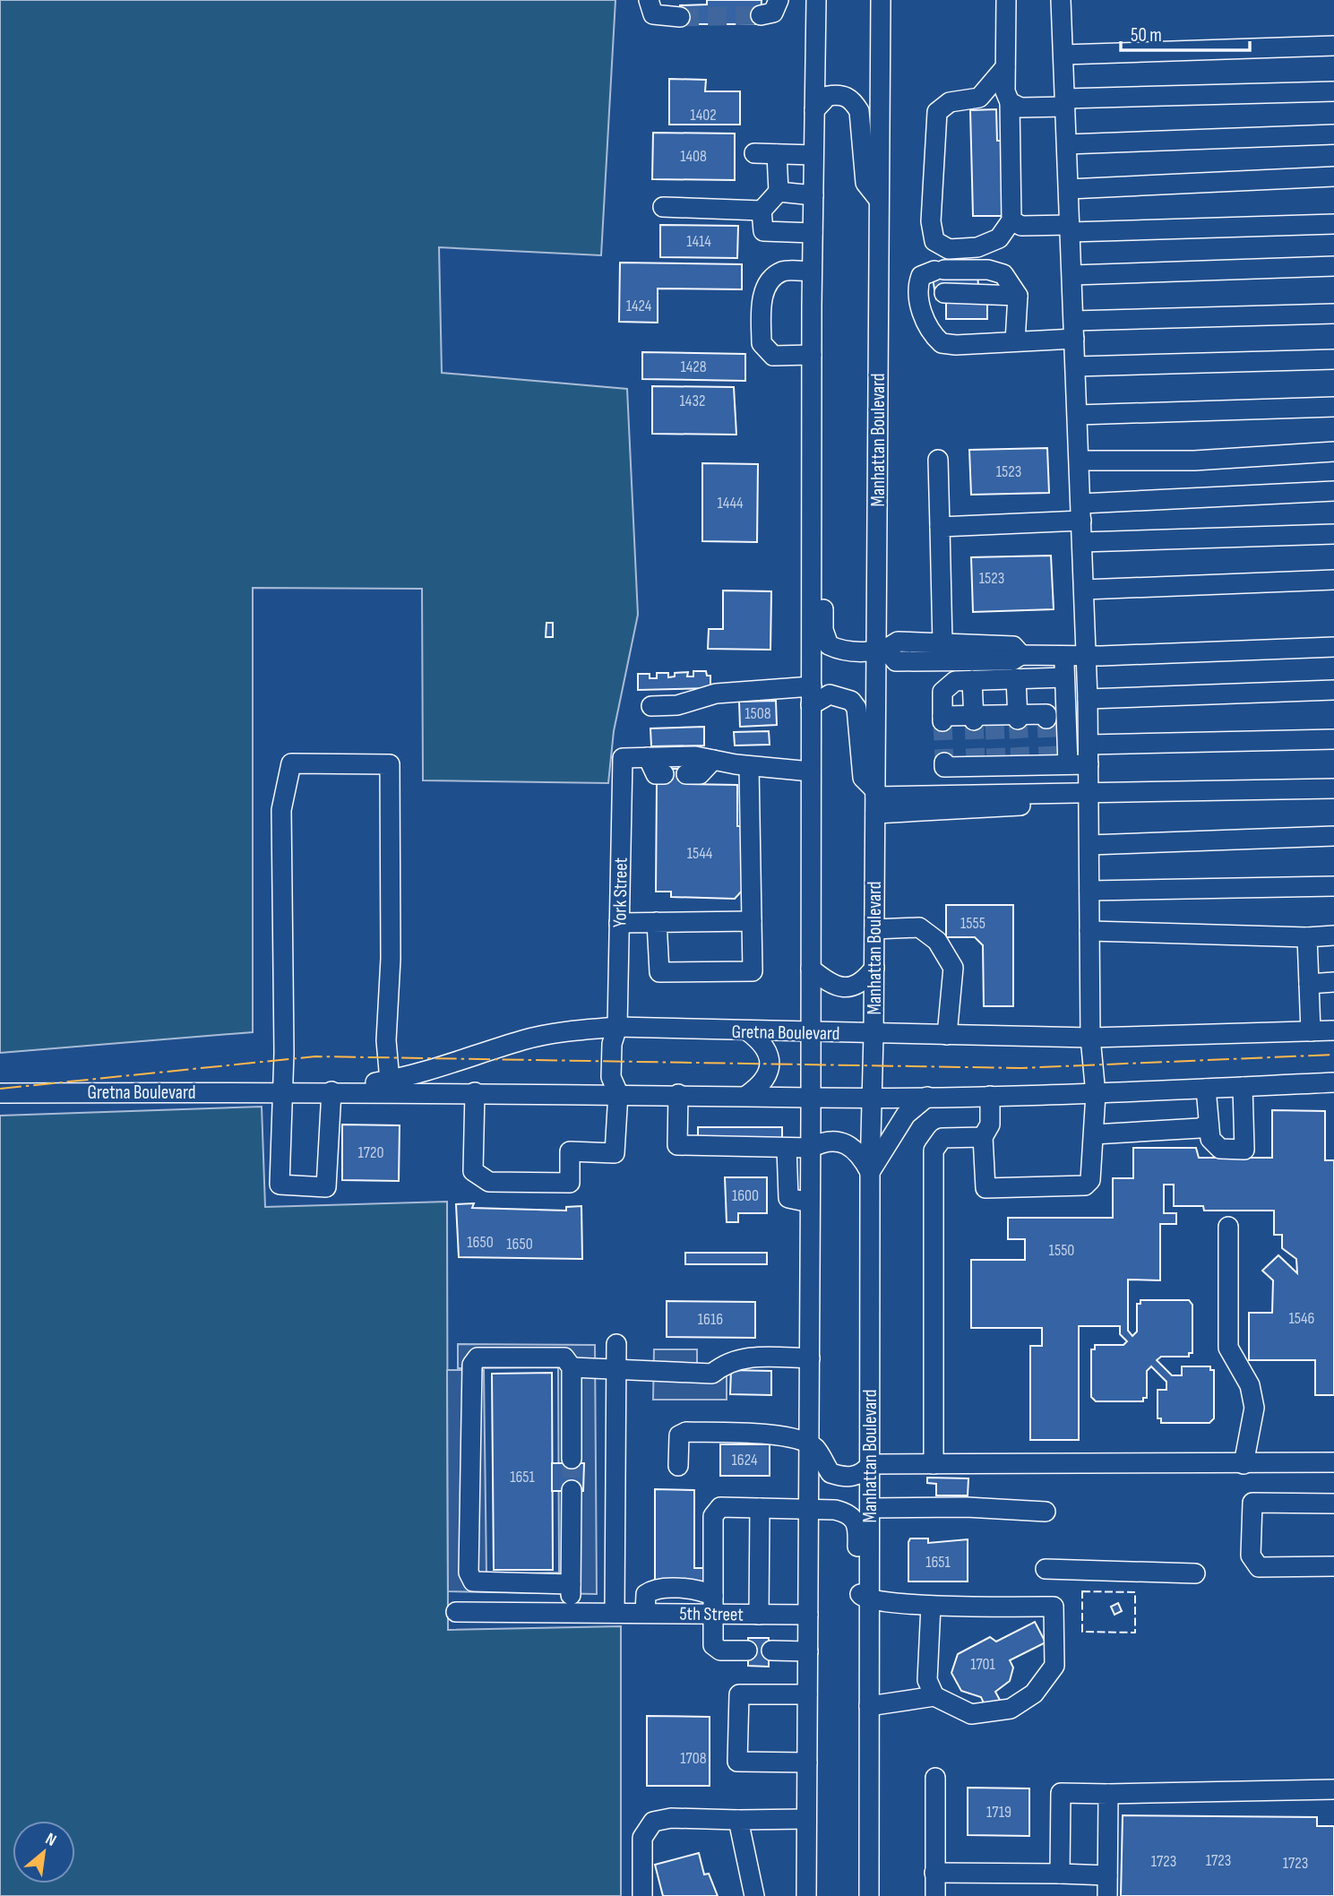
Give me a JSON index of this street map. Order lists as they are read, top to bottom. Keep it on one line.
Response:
{"streets":{"street":["Manhattan Boulevard","York Street","Gretna Boulevard","5th Street"]},"crossings":[["Manhattan Boulevard","Gretna Boulevard"],["York Street","Gretna Boulevard"]],"house_numbers":["1402","1408","1414","1424","1428","1432","1523","1444","1523","1508","1544","1555","1720","1600","1650","1650","1550","1546","1616","1624","1651","1651","1701","1708","1719","1723","1723","1723"],"scale_bar":"50 m","north":"top right"}
